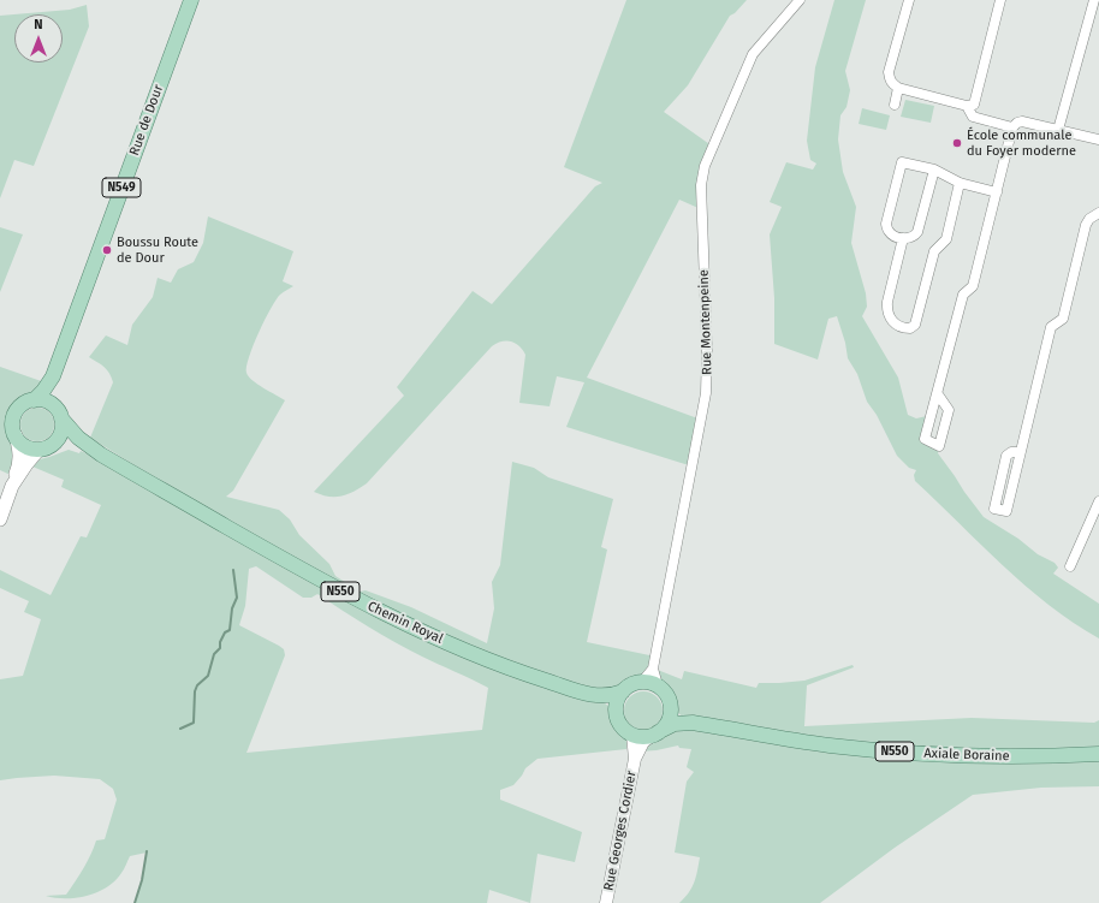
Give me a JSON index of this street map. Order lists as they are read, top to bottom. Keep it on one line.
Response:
{"streets":{"main road":["Rue de Dour","N549","N550","Chemin Royal","Axiale Boraine"],"street":["Rue Montenpeine","Rue Georges Cordier"]},"crossings":[["Rue de Dour","Chemin Royal"],["Rue Montenpeine","Chemin Royal"],["Rue Montenpeine","Axiale Boraine"],["Rue Montenpeine","Rue Georges Cordier"],["Chemin Royal","Axiale Boraine"],["Chemin Royal","Rue Georges Cordier"],["Axiale Boraine","Rue Georges Cordier"]],"places":["École communale du Foyer moderne","Boussu Route de Dour"],"north":"top"}
